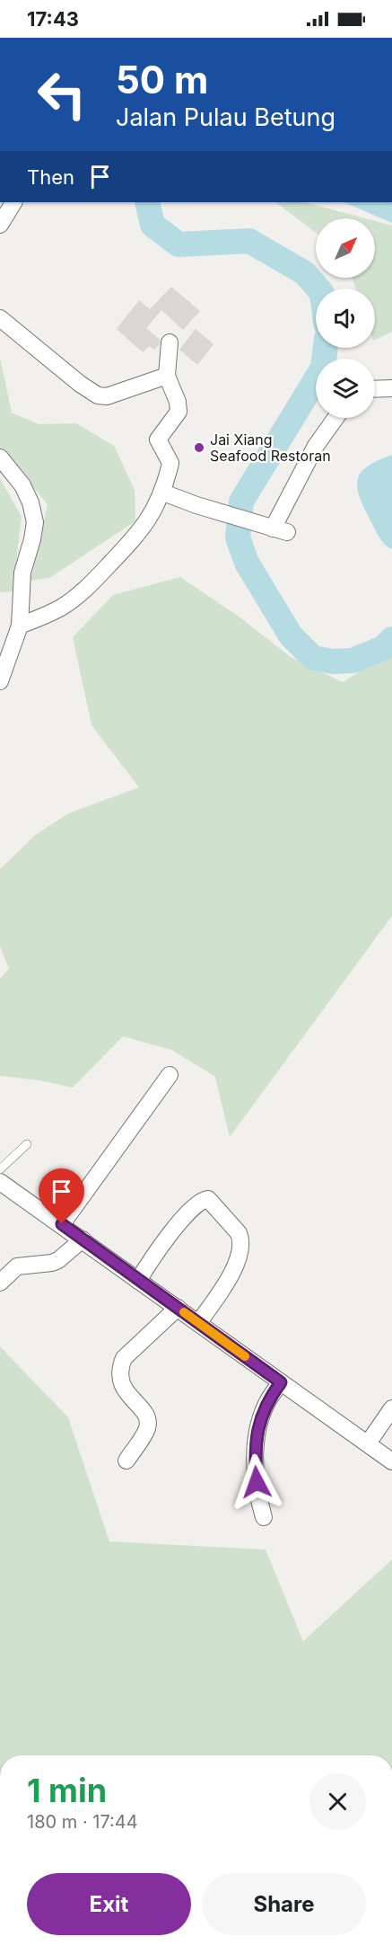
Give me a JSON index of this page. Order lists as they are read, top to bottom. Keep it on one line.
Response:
{"places":["Jai Xiang Seafood Restoran"],"north":"top right","page":{"status":"17:43","turn":["50 m","Jalan Pulau Betung"],"then":"Then","heading":["1 min","180 m · 17:44"],"buttons":["Exit","Share"]}}
